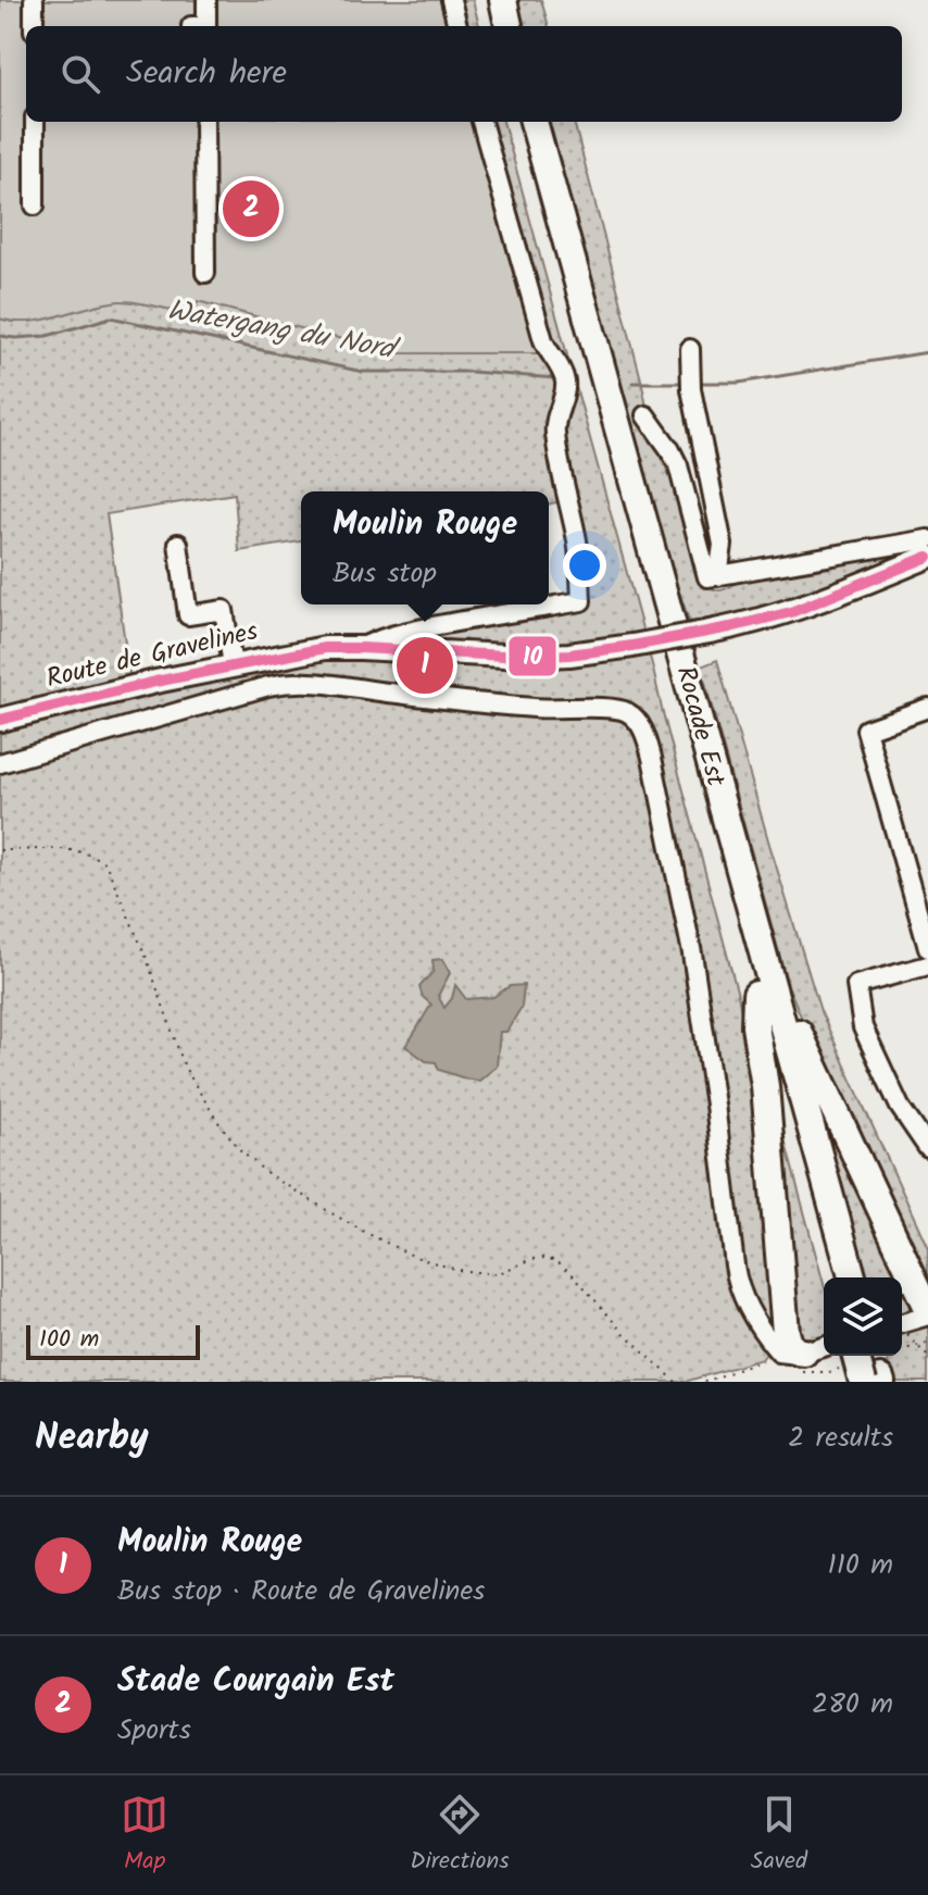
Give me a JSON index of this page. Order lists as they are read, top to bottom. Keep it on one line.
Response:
{"streets":{"highway":["Rocade Est"],"main road":["Route de Gravelines"]},"water":["Watergang du Nord"],"lines":["transit line 10"],"scale_bar":"100 m","page":{"search":"Search here","pins":["2","1"],"popup":["Moulin Rouge","Bus stop"],"scale":"100 m","heading":["Nearby","2 results"],"list":[{"mark":"1","name":"Moulin Rouge","note":"Bus stop · Route de Gravelines","value":"110 m"},{"mark":"2","name":"Stade Courgain Est","note":"Sports","value":"280 m"}],"nav":["Map","Directions","Saved"]}}
